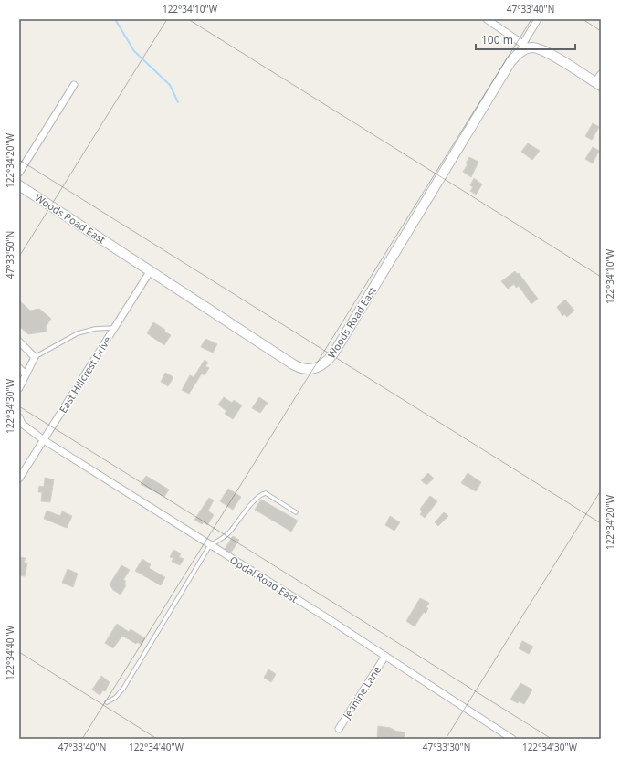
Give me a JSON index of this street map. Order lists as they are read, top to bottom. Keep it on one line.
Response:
{"streets":{"main road":["Woods Road East"],"street":["East Hillcrest Drive","Opdal Road East","Jeanine Lane"]},"crossings":[["Woods Road East","East Hillcrest Drive"],["East Hillcrest Drive","Opdal Road East"],["Opdal Road East","Jeanine Lane"]],"scale_bar":"100 m","coordinates":["122°34'10\"W","47°33'40\"N","122°34'20\"W","47°33'50\"N","122°34'30\"W","122°34'40\"W","47°33'30\"N"]}
